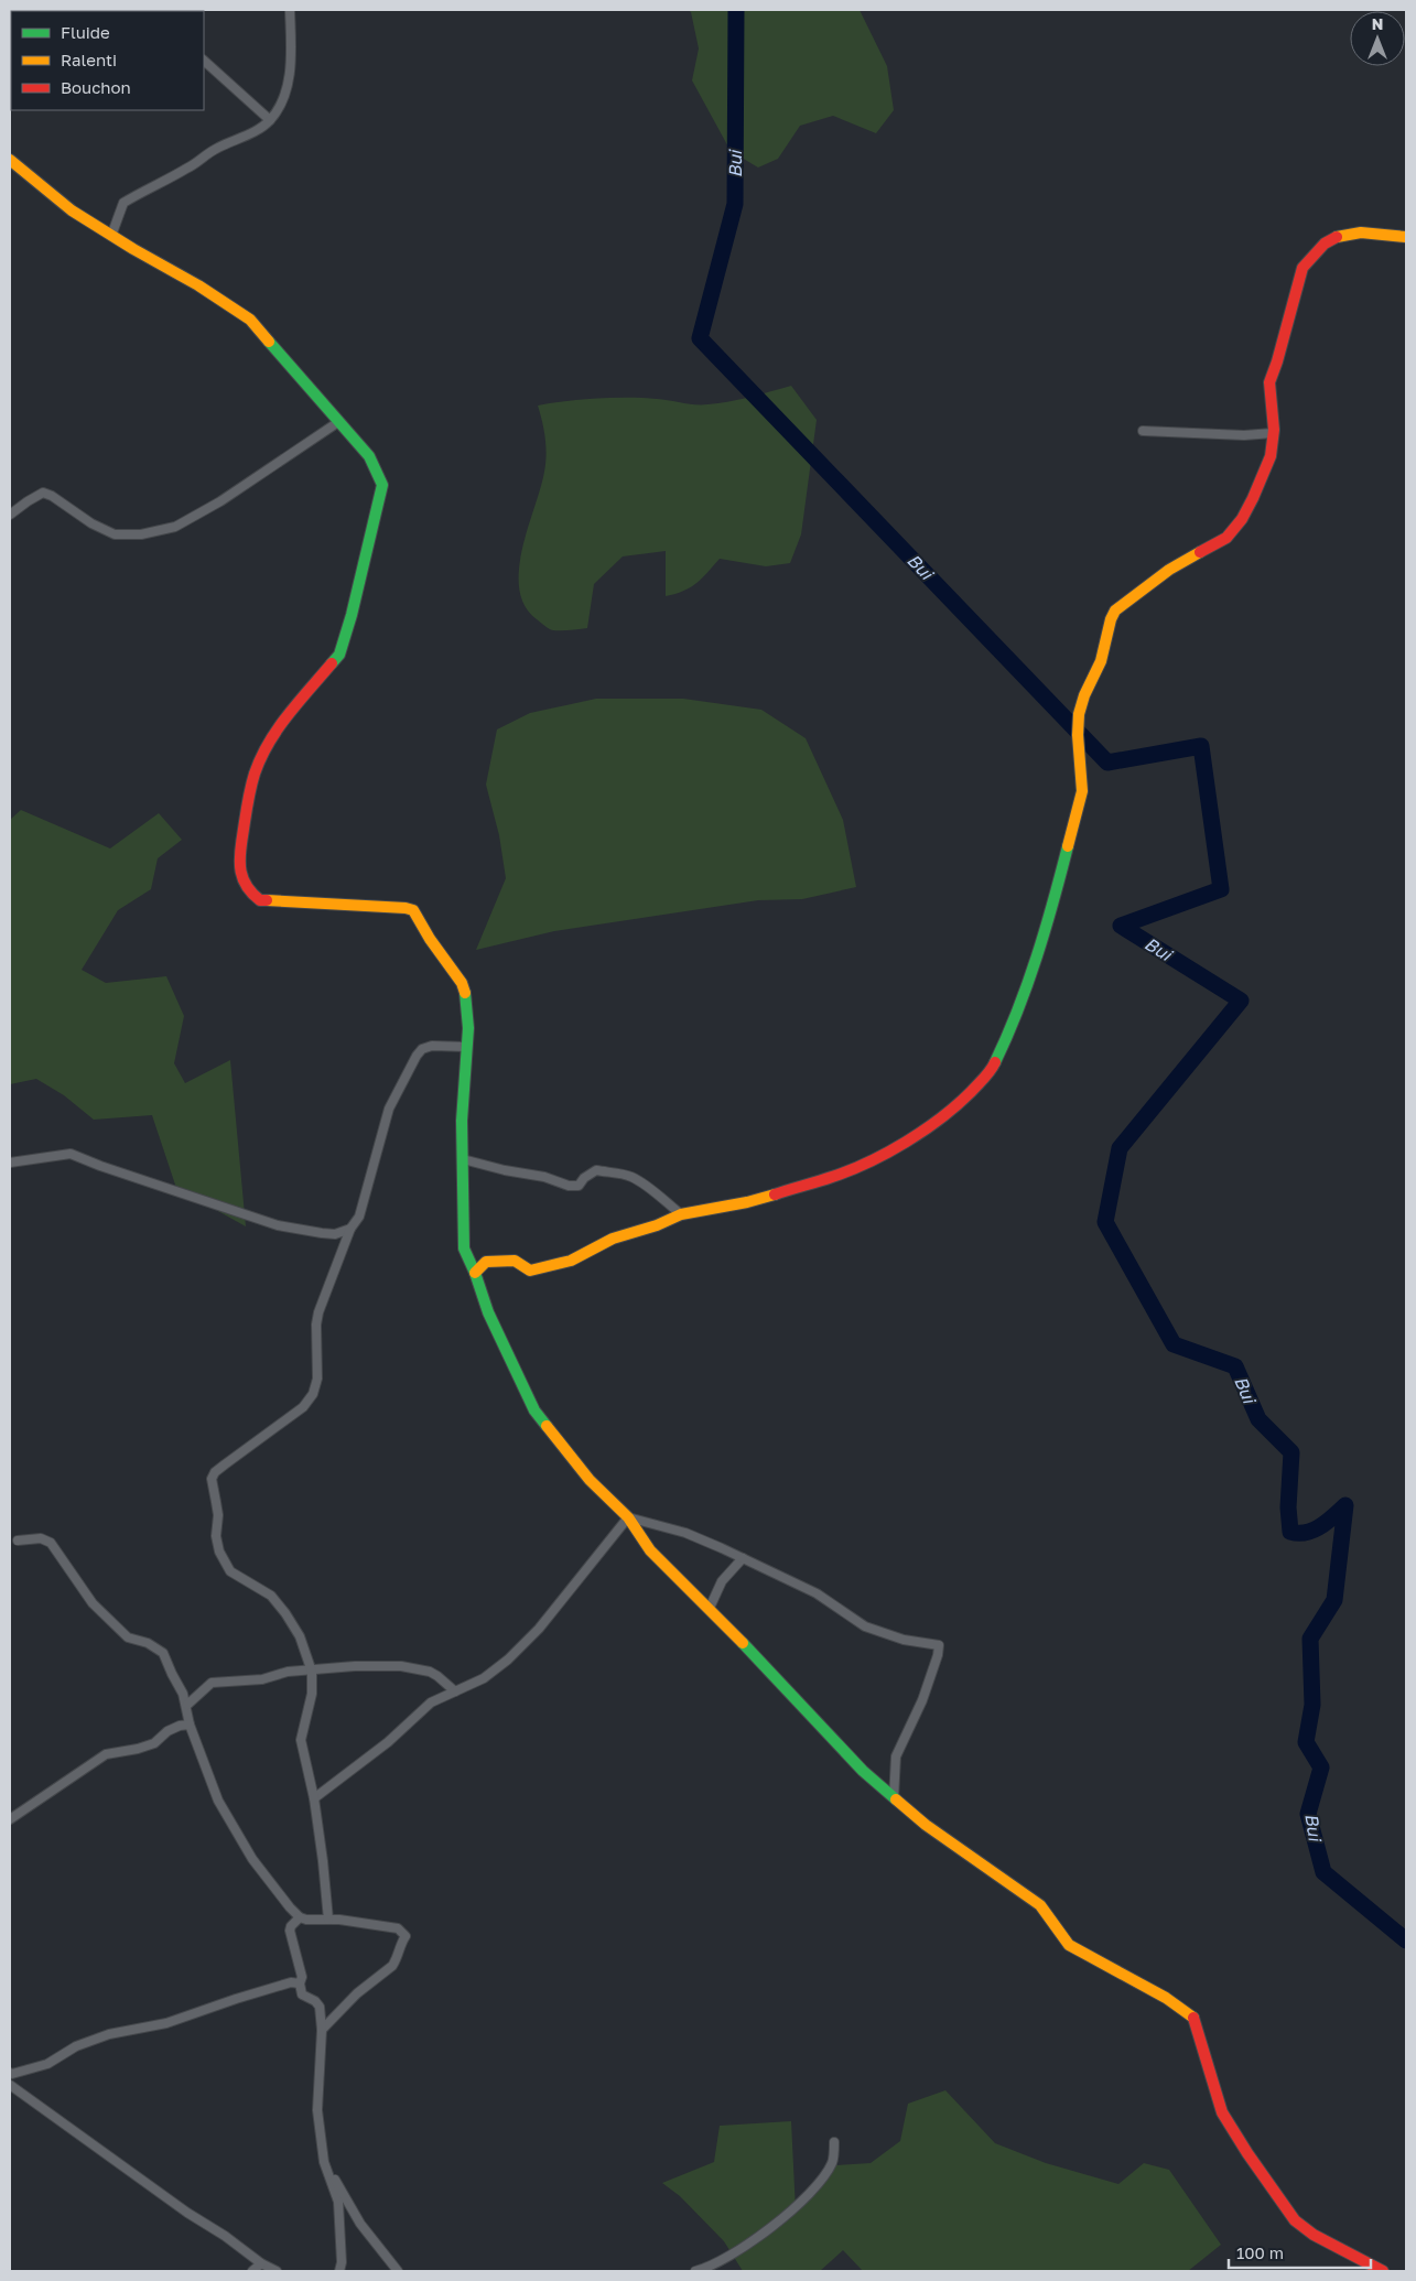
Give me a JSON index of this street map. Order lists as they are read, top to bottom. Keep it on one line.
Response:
{"water":["Bui"],"legend":["Fluide","Ralenti","Bouchon"],"scale_bar":"100 m","north":"top"}
